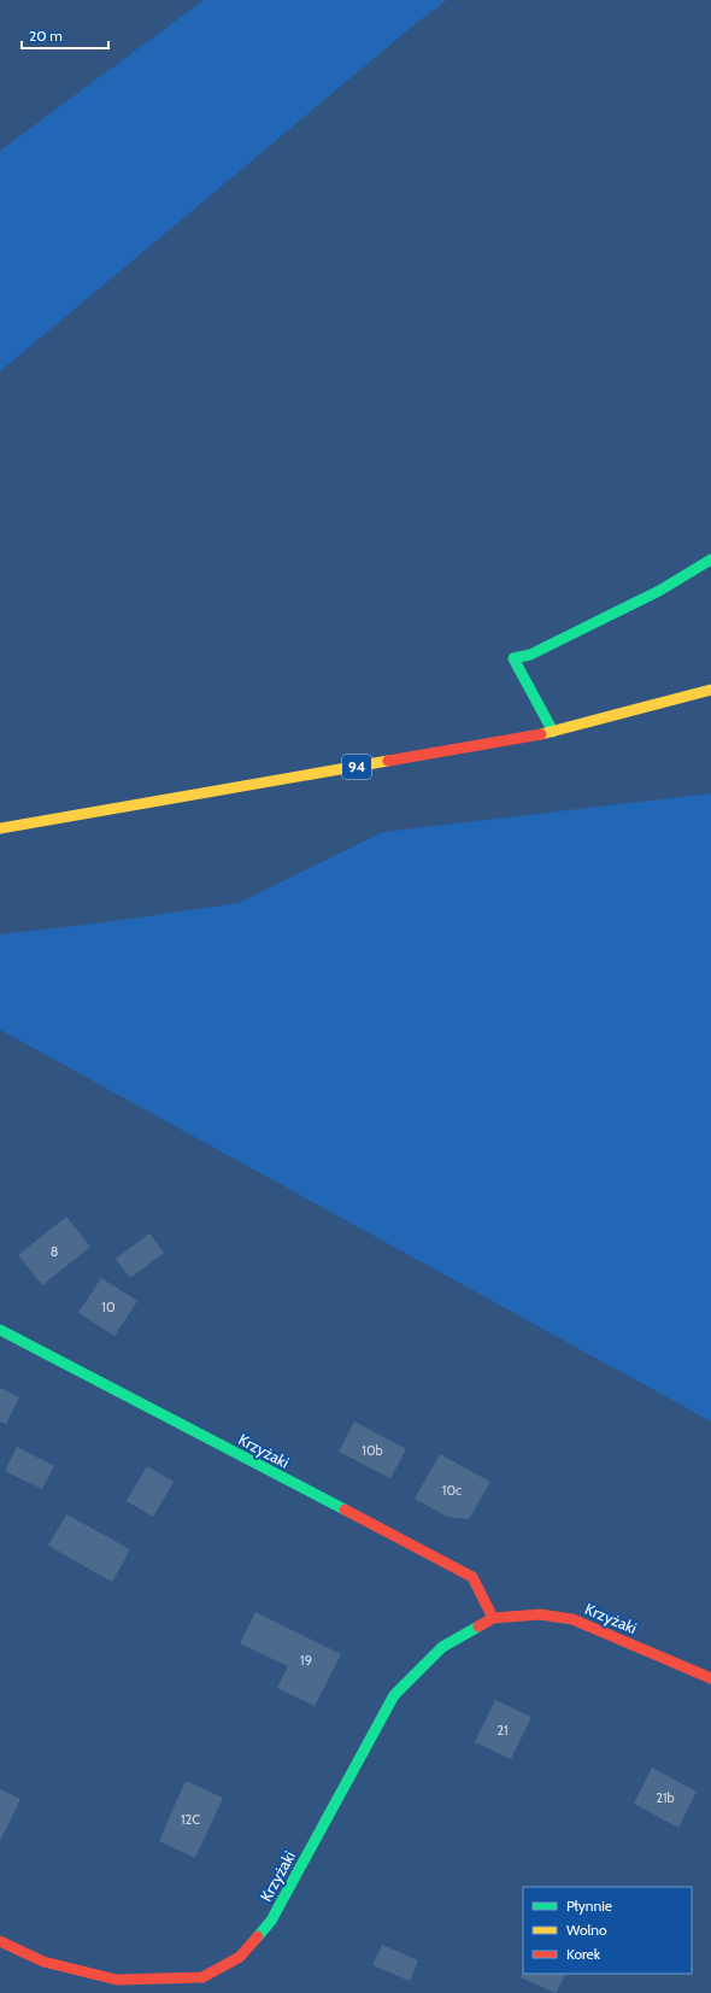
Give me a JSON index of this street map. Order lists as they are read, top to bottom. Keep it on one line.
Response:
{"streets":{"street":["94","Krzyżaki"]},"house_numbers":["8","10","10b","10c","19","21","21b","12C"],"legend":["Płynnie","Wolno","Korek"],"scale_bar":"20 m"}
